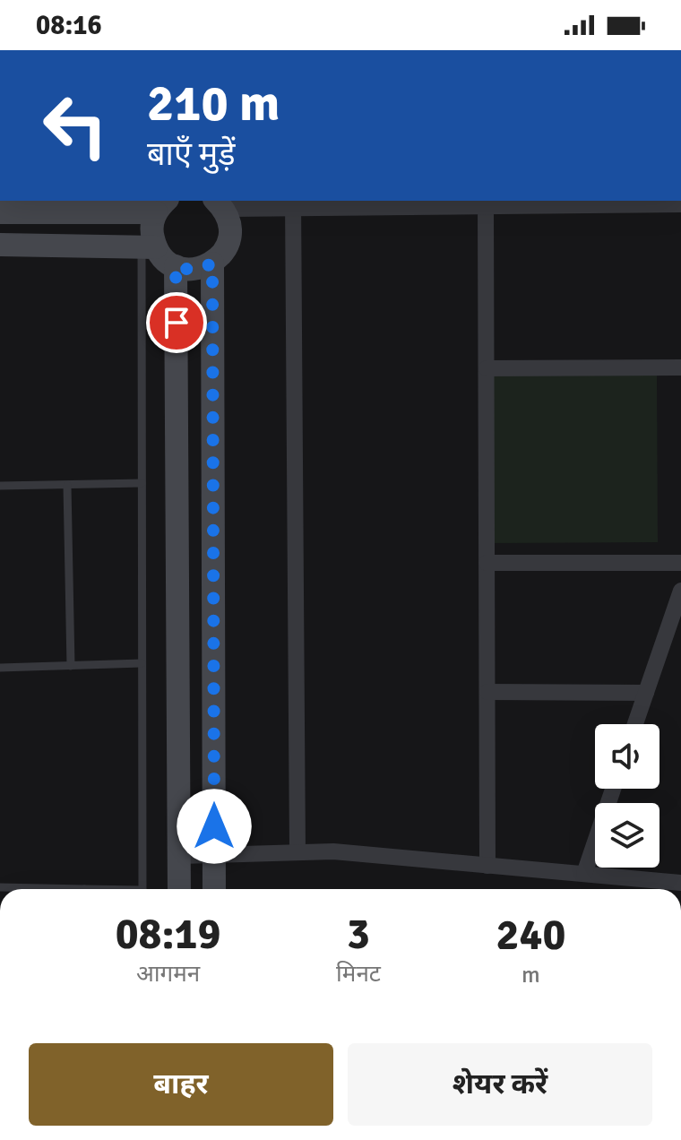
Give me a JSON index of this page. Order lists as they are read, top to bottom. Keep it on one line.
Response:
{"page":{"status":"08:16","turn":["210 m","बाएँ मुड़ें"],"eta":["08:19","आगमन","3","मिनट","240","m"],"buttons":["बाहर","शेयर करें"]}}
